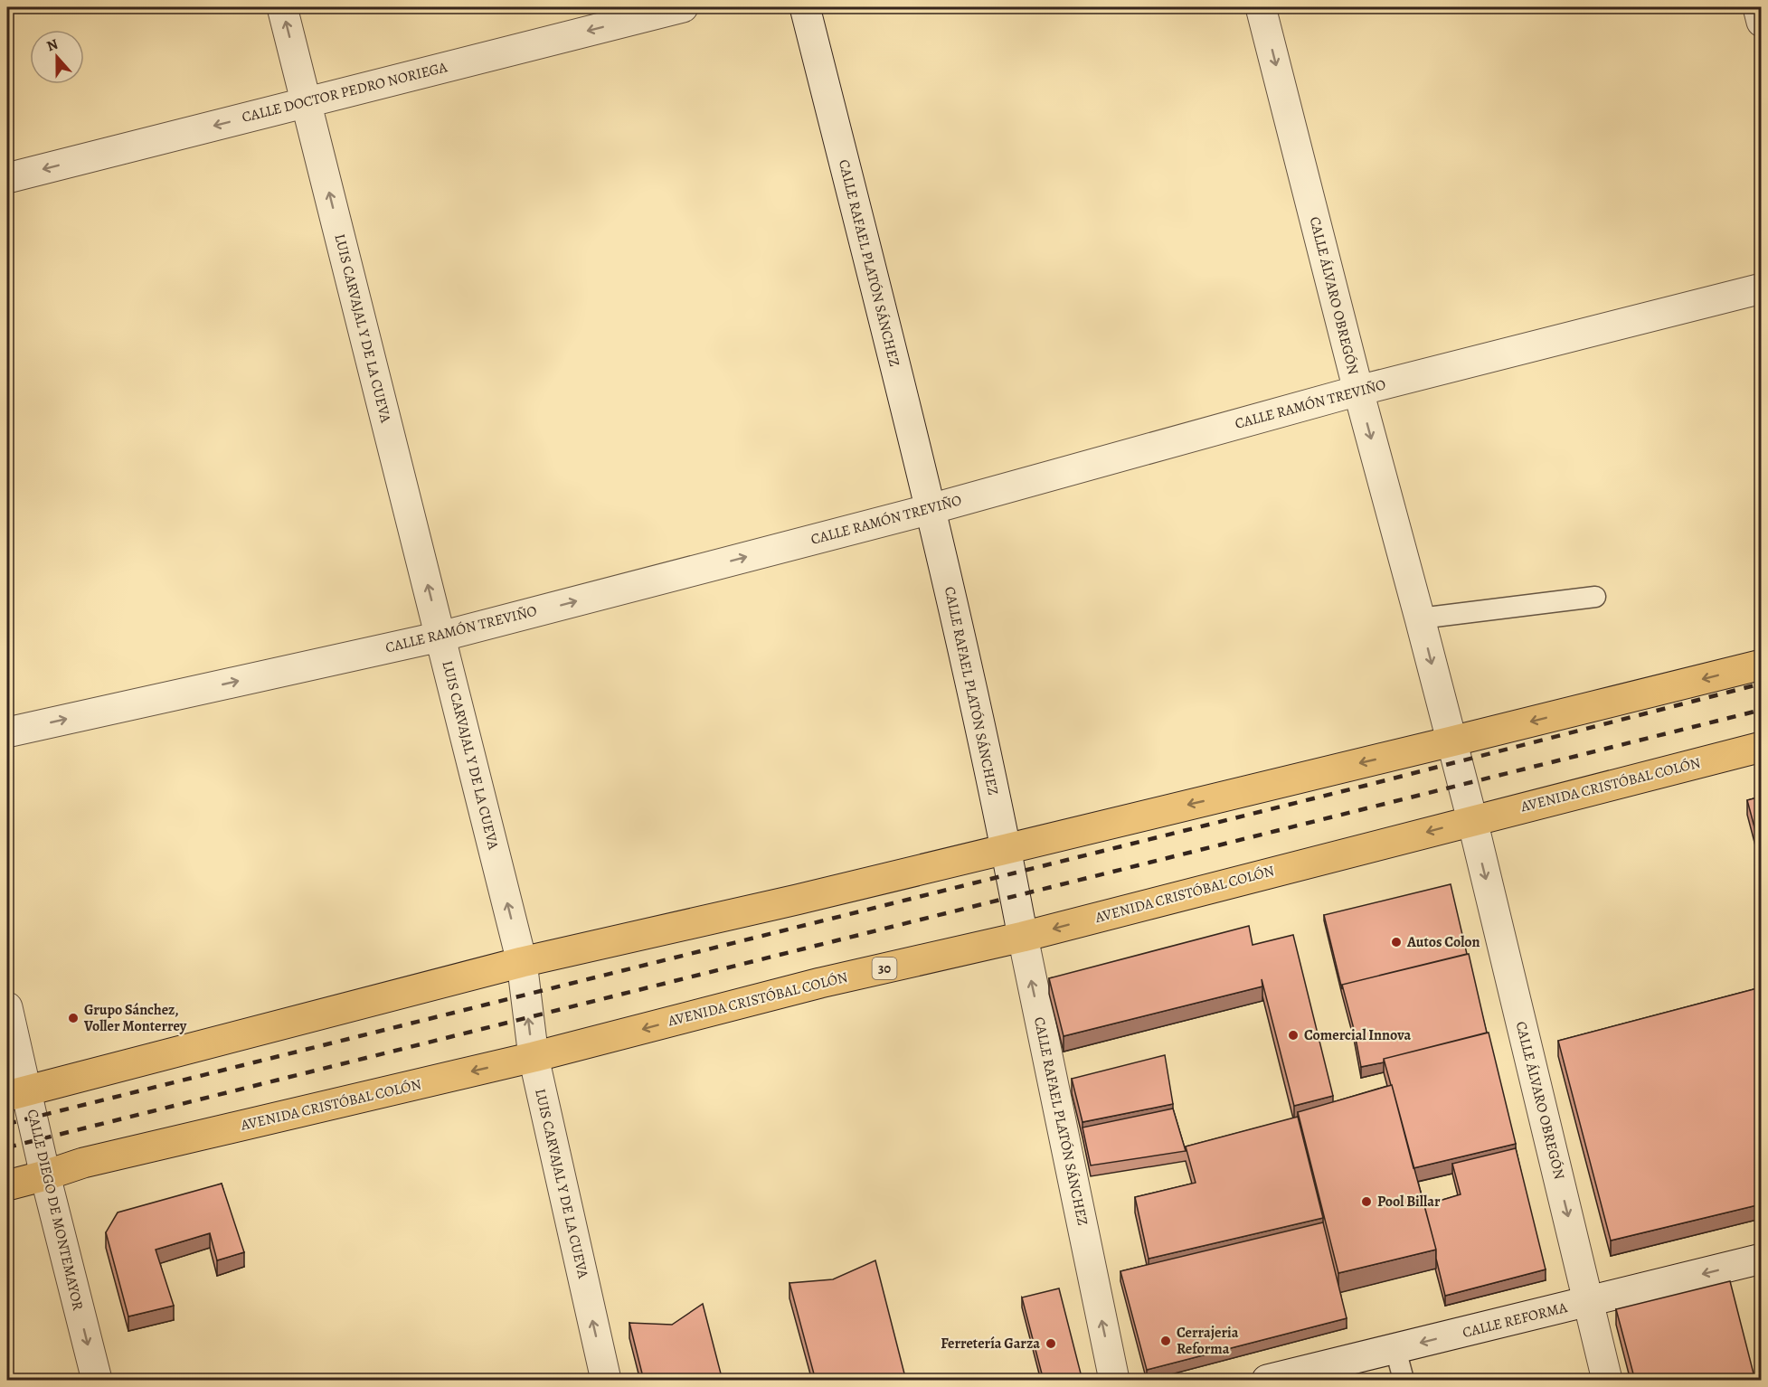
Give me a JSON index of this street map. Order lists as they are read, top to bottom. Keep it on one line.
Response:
{"streets":{"main road":["AVENIDA CRISTÓBAL COLÓN","30"],"street":["CALLE DOCTOR PEDRO NORIEGA","CALLE RAFAEL PLATÓN SÁNCHEZ","CALLE ÁLVARO OBREGÓN","LUIS CARVAJAL Y DE LA CUEVA","CALLE RAMÓN TREVIÑO","CALLE DIEGO DE MONTEMAYOR","CALLE REFORMA"]},"crossings":[["CALLE DOCTOR PEDRO NORIEGA","LUIS CARVAJAL Y DE LA CUEVA"],["CALLE RAFAEL PLATÓN SÁNCHEZ","CALLE RAMÓN TREVIÑO"],["CALLE RAFAEL PLATÓN SÁNCHEZ","AVENIDA CRISTÓBAL COLÓN"],["CALLE ÁLVARO OBREGÓN","CALLE RAMÓN TREVIÑO"],["CALLE ÁLVARO OBREGÓN","AVENIDA CRISTÓBAL COLÓN"],["CALLE ÁLVARO OBREGÓN","CALLE REFORMA"],["LUIS CARVAJAL Y DE LA CUEVA","CALLE RAMÓN TREVIÑO"],["LUIS CARVAJAL Y DE LA CUEVA","AVENIDA CRISTÓBAL COLÓN"],["AVENIDA CRISTÓBAL COLÓN","CALLE DIEGO DE MONTEMAYOR"]],"one_way":["CALLE DOCTOR PEDRO NORIEGA","CALLE ÁLVARO OBREGÓN","LUIS CARVAJAL Y DE LA CUEVA","CALLE RAMÓN TREVIÑO","CALLE DIEGO DE MONTEMAYOR","CALLE REFORMA"],"places":["Autos Colon","Grupo Sánchez, Voller Monterrey","Comercial Innova","Pool Billar","Cerrajeria Reforma","Ferretería Garza"],"north":"top"}
